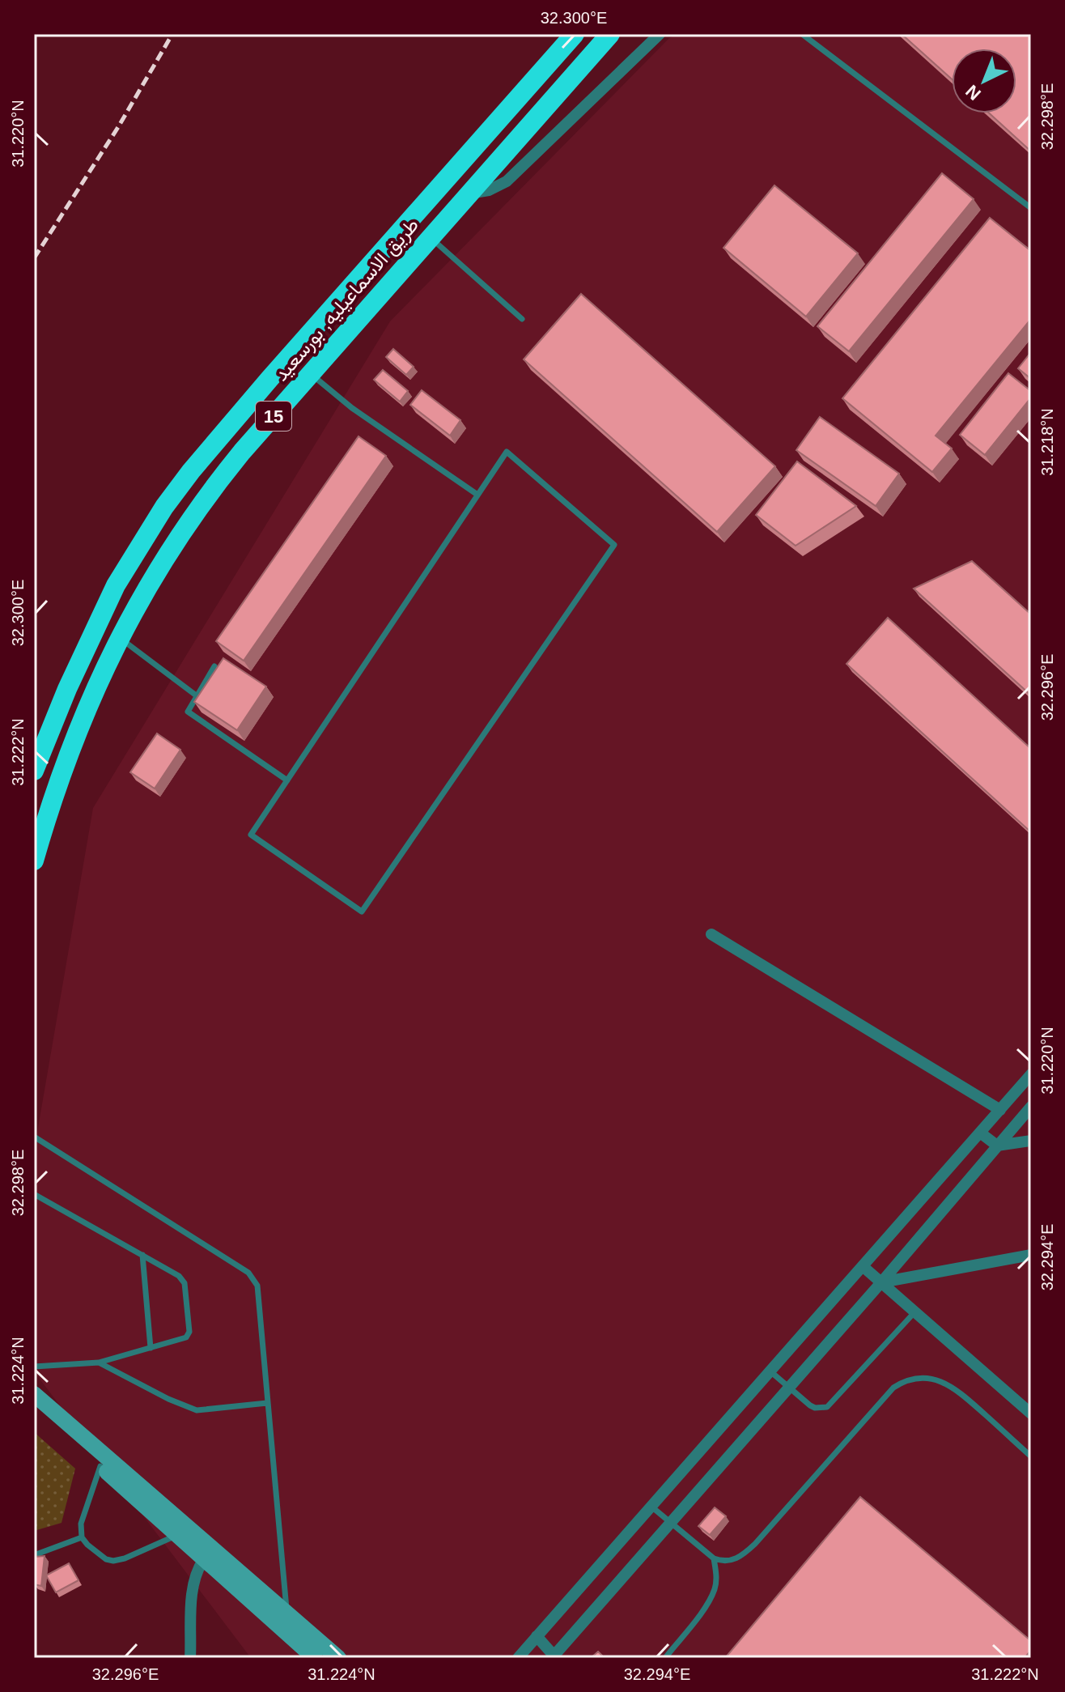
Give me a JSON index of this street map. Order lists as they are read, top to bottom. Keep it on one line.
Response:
{"streets":{"highway":["طريق الاسماعيليه, بورسعيد","15"]},"crossings":[["طريق الاسماعيليه, بورسعيد","15"]],"north":"bottom left","coordinates":["32.300°E","32.298°E","31.220°N","31.218°N","32.296°E","31.222°N","32.294°E","31.224°N"]}
